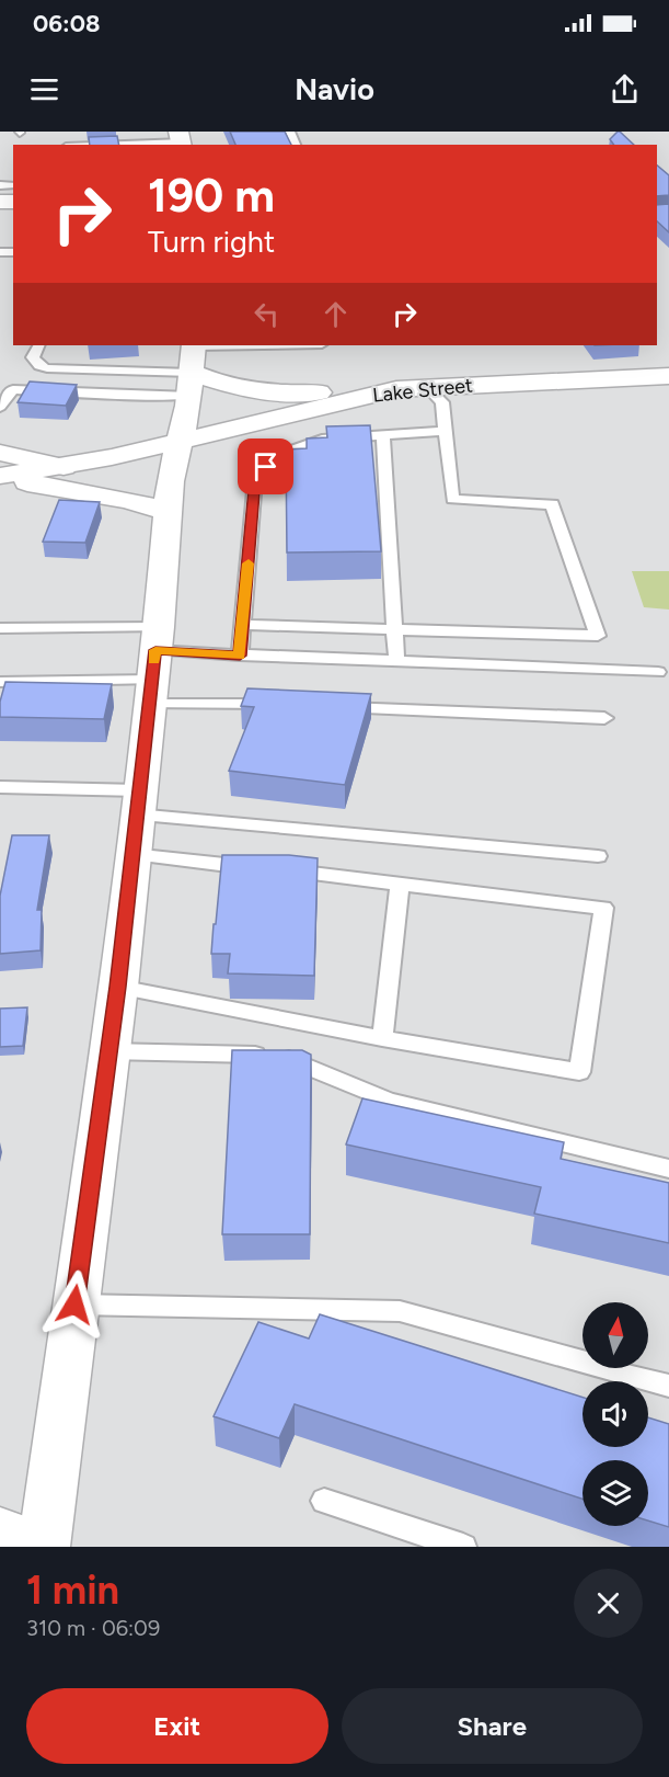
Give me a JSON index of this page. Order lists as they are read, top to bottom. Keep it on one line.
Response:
{"streets":{"main road":["Lake Street"]},"north":"top","page":{"status":"06:08","header":"Navio","turn":["190 m","Turn right"],"heading":["1 min","310 m · 06:09"],"buttons":["Exit","Share"]}}
